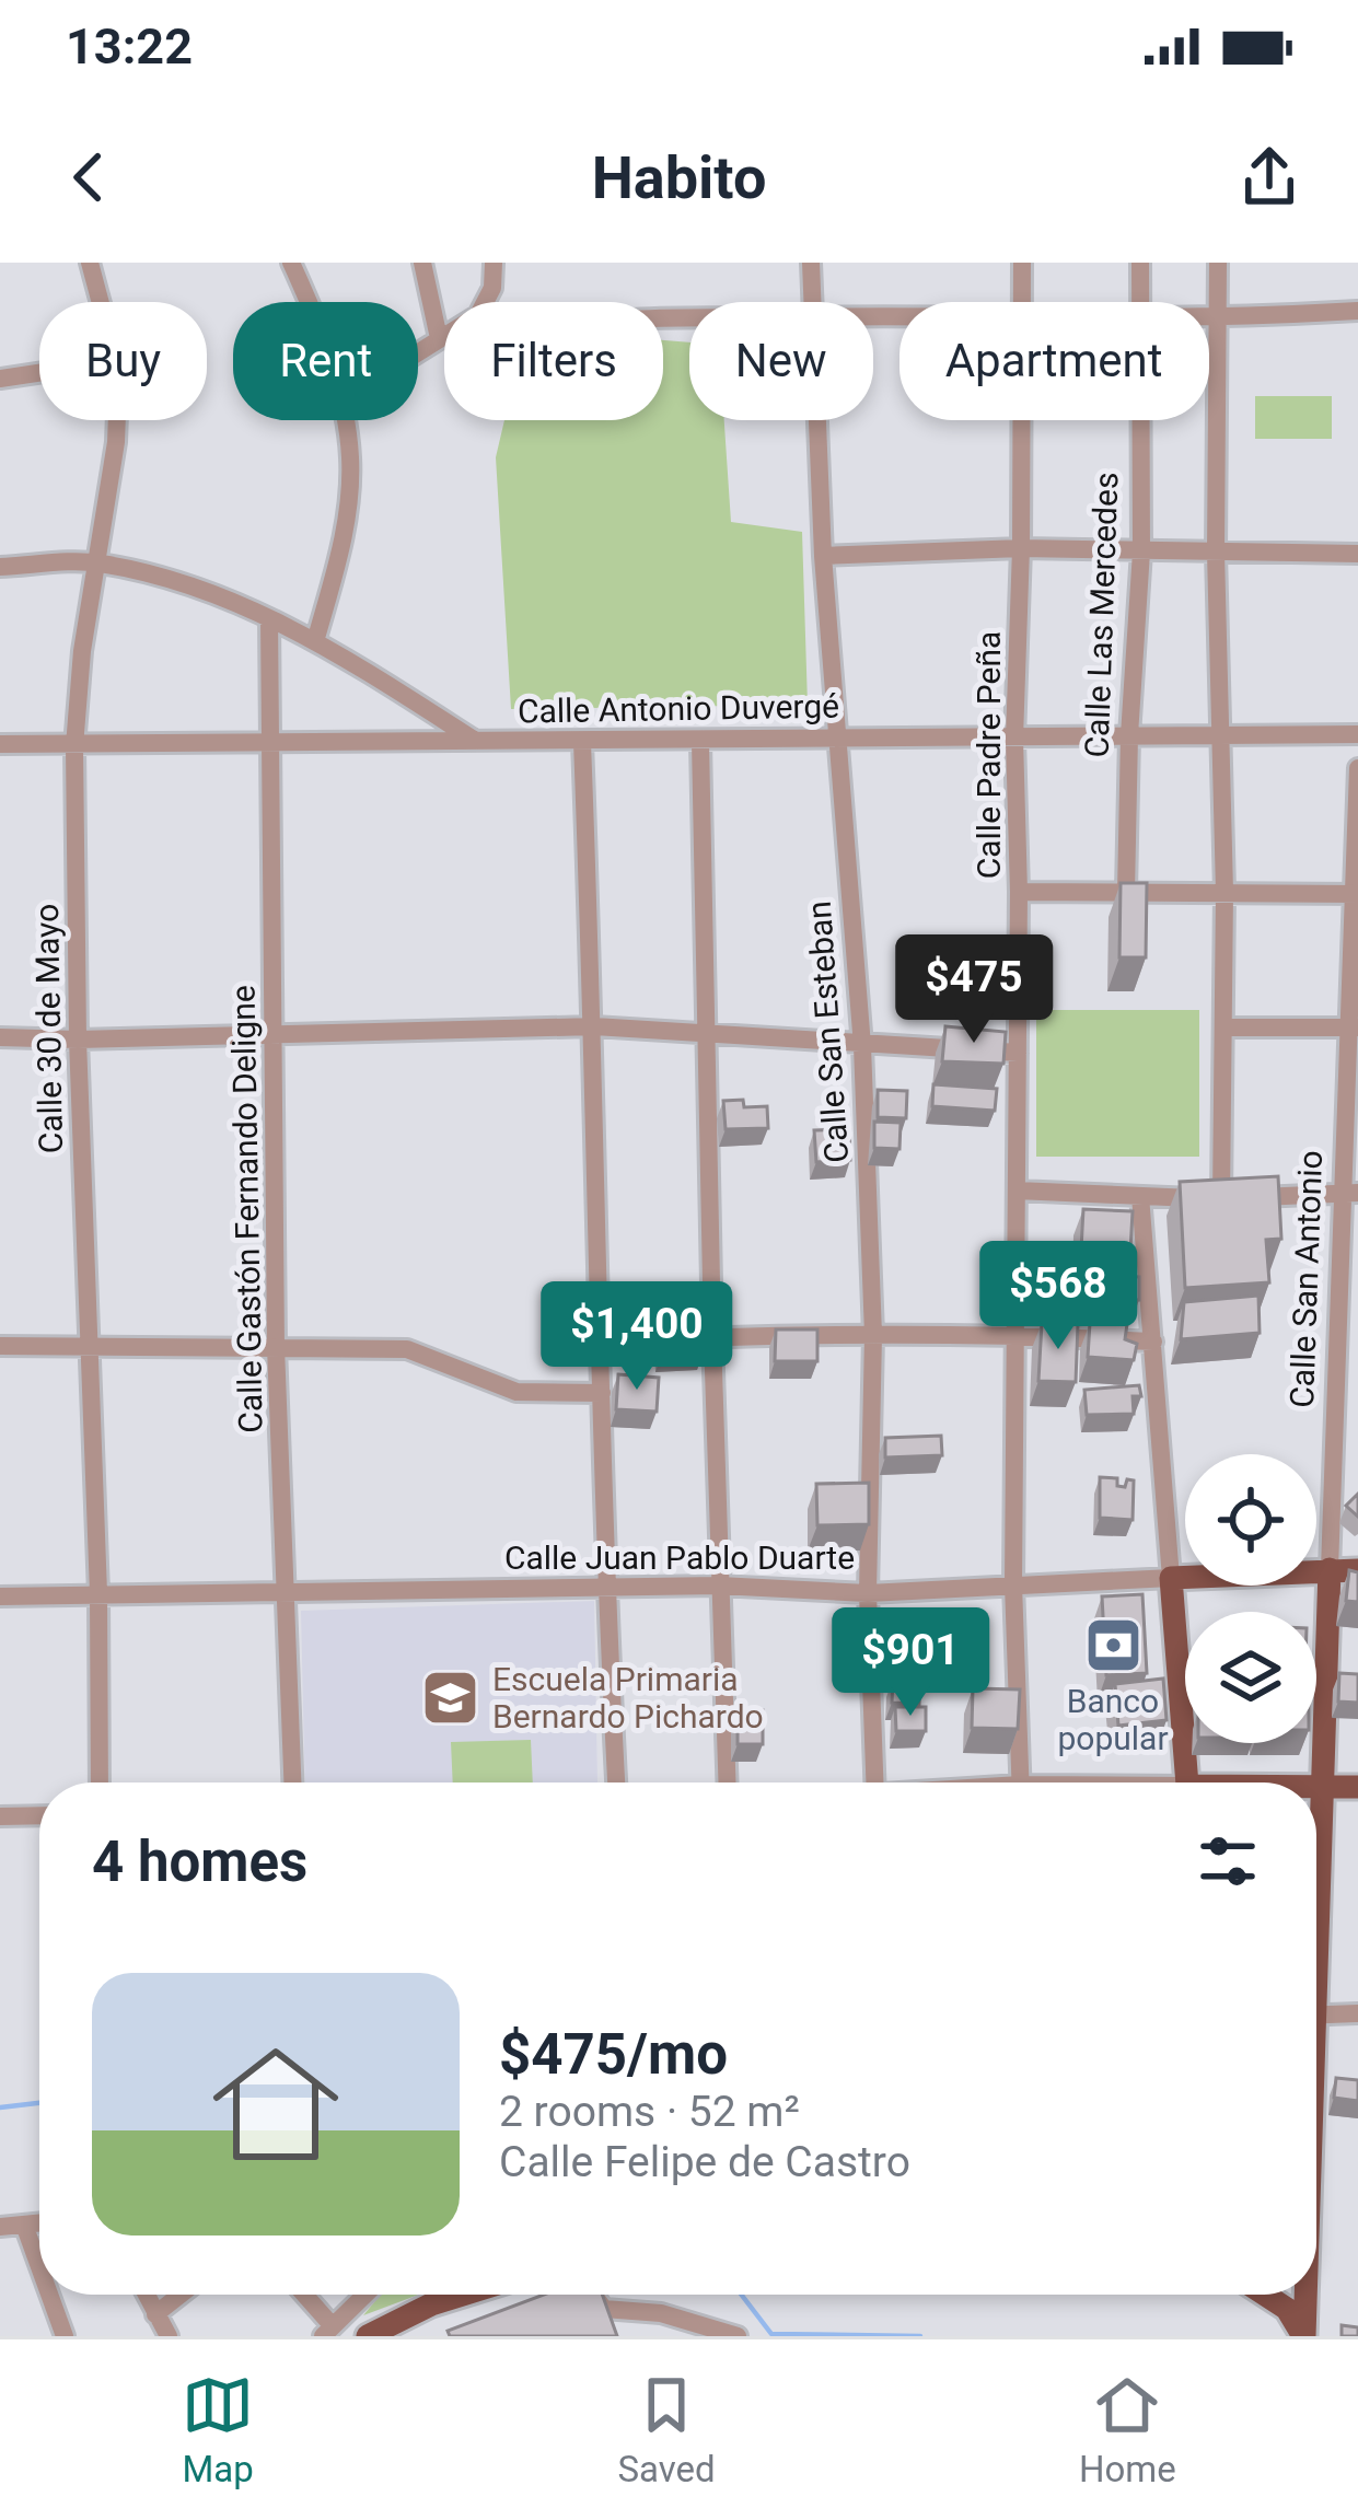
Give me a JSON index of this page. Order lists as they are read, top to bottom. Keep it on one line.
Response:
{"streets":{"main road":["Calle San Antonio","Calle Juan Pablo Duarte"],"street":["Calle Las Mercedes","Calle Antonio Duvergé","Calle Padre Peña","Calle 30 de Mayo","Calle San Esteban","Calle Gastón Fernando Deligne"]},"crossings":[["Calle Las Mercedes","Calle Antonio Duvergé"],["Calle Antonio Duvergé","Calle Padre Peña"],["Calle Antonio Duvergé","Calle 30 de Mayo"],["Calle Antonio Duvergé","Calle San Esteban"],["Calle Antonio Duvergé","Calle Gastón Fernando Deligne"],["Calle Padre Peña","Calle Juan Pablo Duarte"],["Calle 30 de Mayo","Calle Juan Pablo Duarte"],["Calle San Esteban","Calle Juan Pablo Duarte"],["Calle Gastón Fernando Deligne","Calle Juan Pablo Duarte"],["Calle San Antonio","Calle Juan Pablo Duarte"]],"places":{"bank":["Banco popular"],"school or university":["Escuela Primaria Bernardo Pichardo"]},"page":{"status":"13:22","header":"Habito","chip":["Buy","Rent","Filters","New","Apartment"],"price":["$475","$568","$1,400","$901"],"heading":"4 homes","list":[{"name":"$475/mo","note":"2 rooms · 52 m² · Calle Felipe de Castro"}],"tabs":["Map","Saved","Home"]}}
